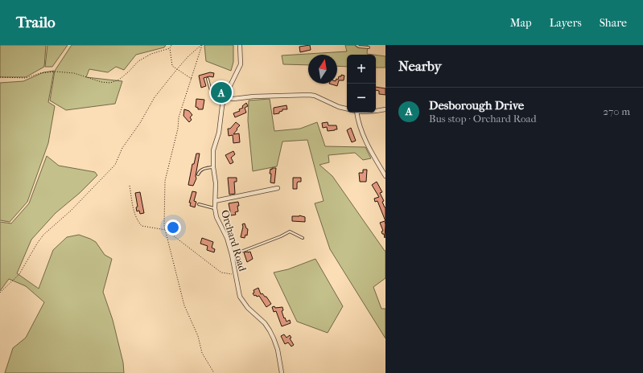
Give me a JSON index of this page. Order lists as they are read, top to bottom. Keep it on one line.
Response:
{"streets":{"street":["Orchard Road"]},"north":"top","page":{"header":"Trailo","nav":["Map","Layers","Share"],"heading":"Nearby","map_buttons":["+","−"],"pins":"A","list":[{"mark":"A","name":"Desborough Drive","note":"Bus stop · Orchard Road","value":"270 m"}]}}
